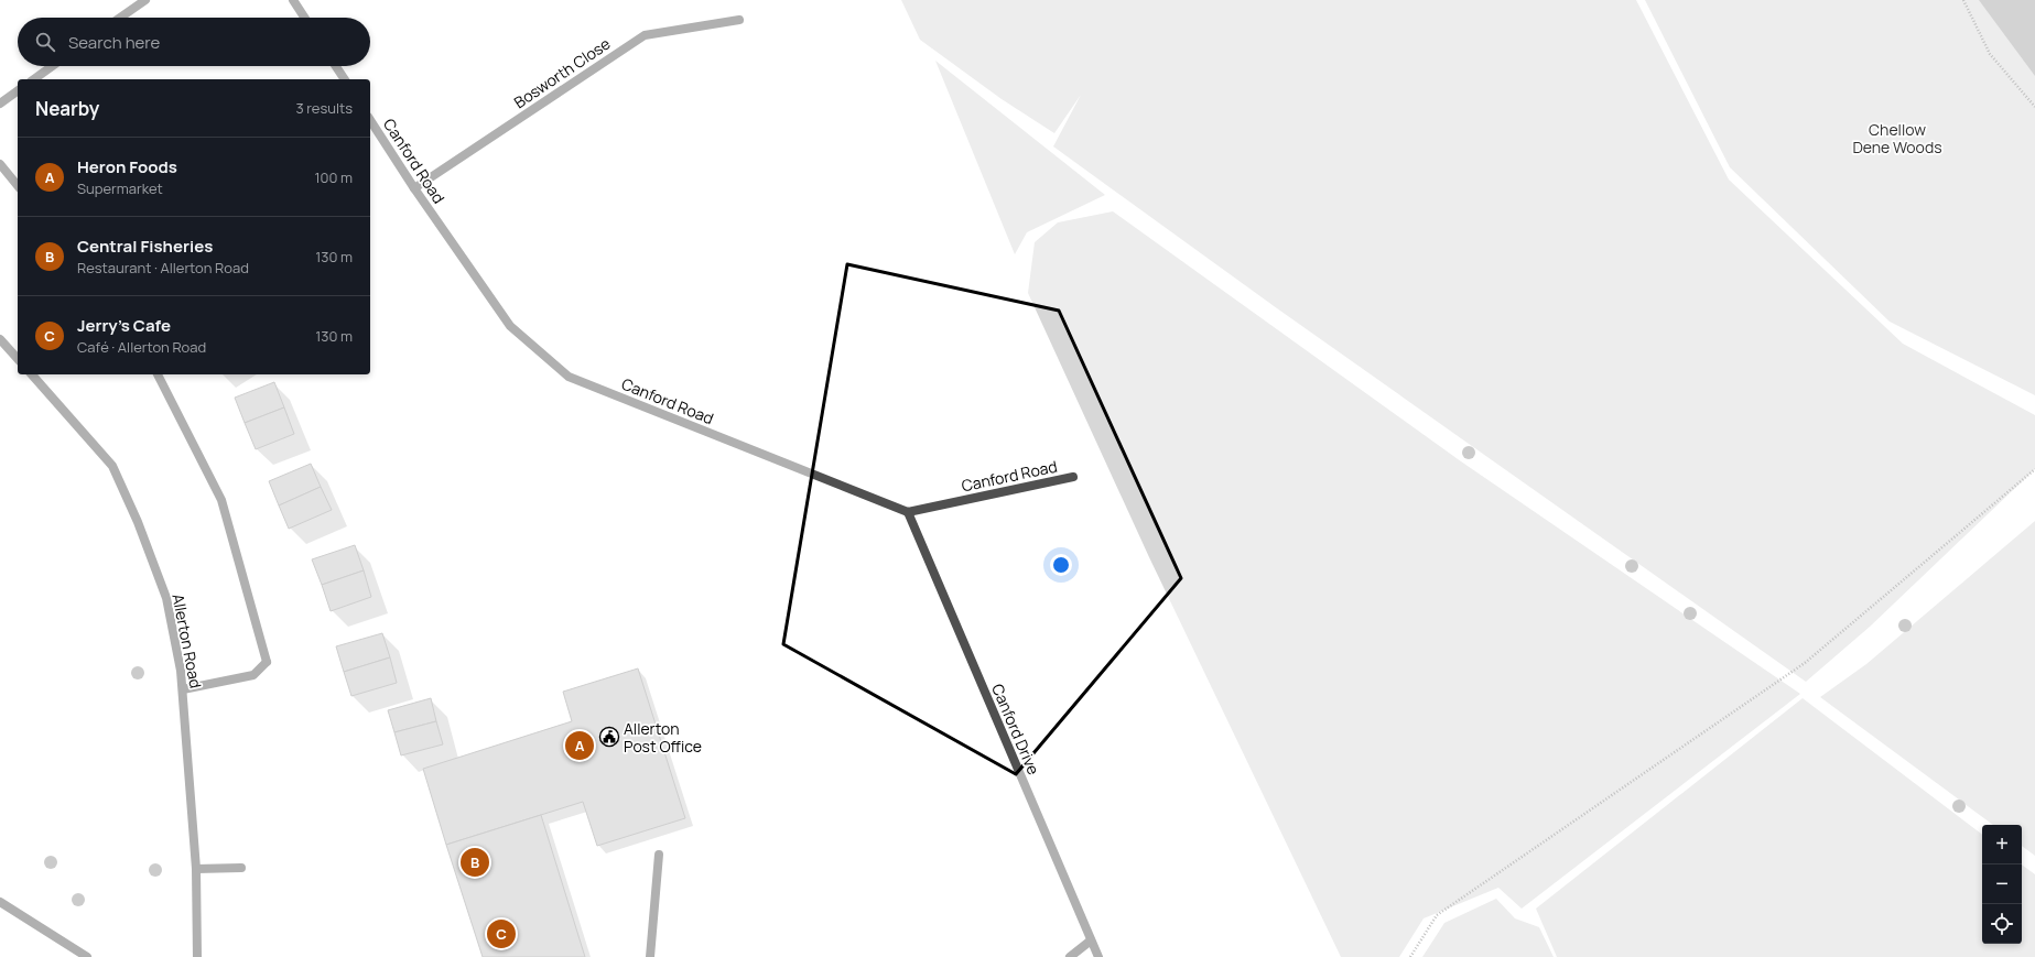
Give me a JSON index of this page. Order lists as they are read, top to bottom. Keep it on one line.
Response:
{"streets":{"street":["Bosworth Close","Canford Road","Allerton Road","Canford Drive"]},"crossings":[["Bosworth Close","Canford Road"],["Canford Road","Canford Drive"]],"parks":["Chellow Dene Woods"],"places":{"public building":["Allerton Post Office"]},"page":{"search":"Search here","heading":["Nearby","3 results"],"list":[{"mark":"A","name":"Heron Foods","note":"Supermarket","value":"100 m"},{"mark":"B","name":"Central Fisheries","note":"Restaurant · Allerton Road","value":"130 m"},{"mark":"C","name":"Jerry's Cafe","note":"Café · Allerton Road","value":"130 m"}],"pins":["A","B","C"],"map_buttons":["+","−"]}}
